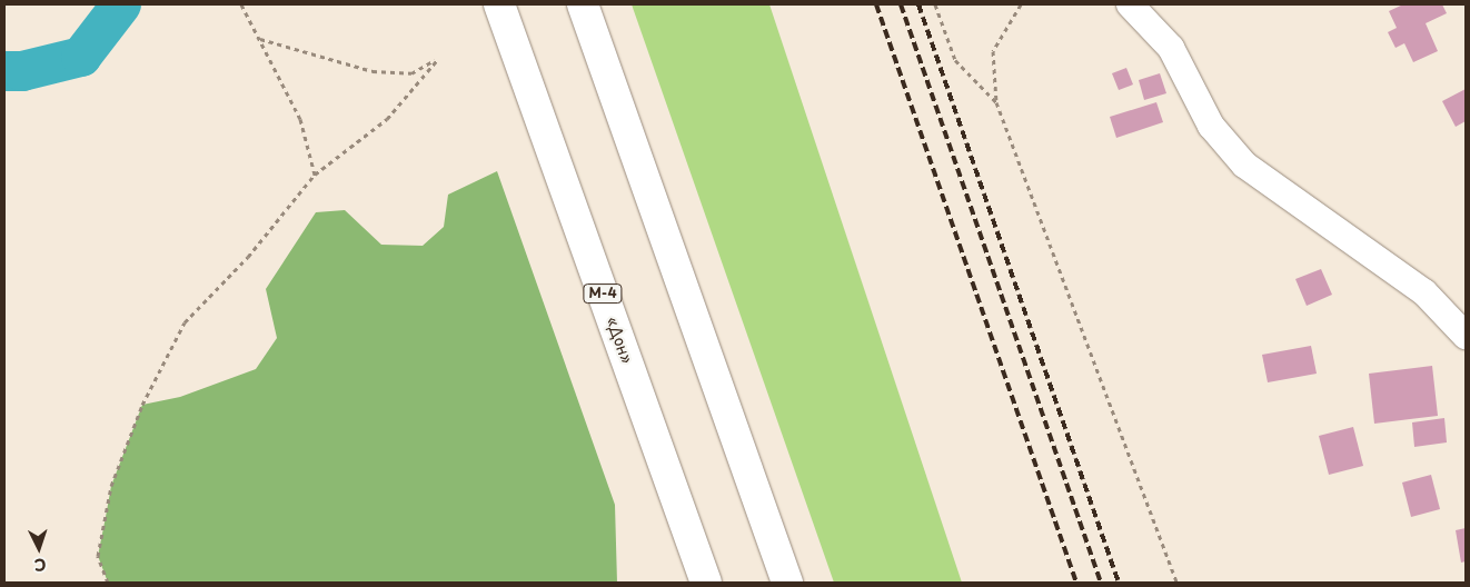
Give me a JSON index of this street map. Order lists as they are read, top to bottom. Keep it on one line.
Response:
{"streets":{"highway":["М-4","«Дон»"]},"north":"bottom"}
